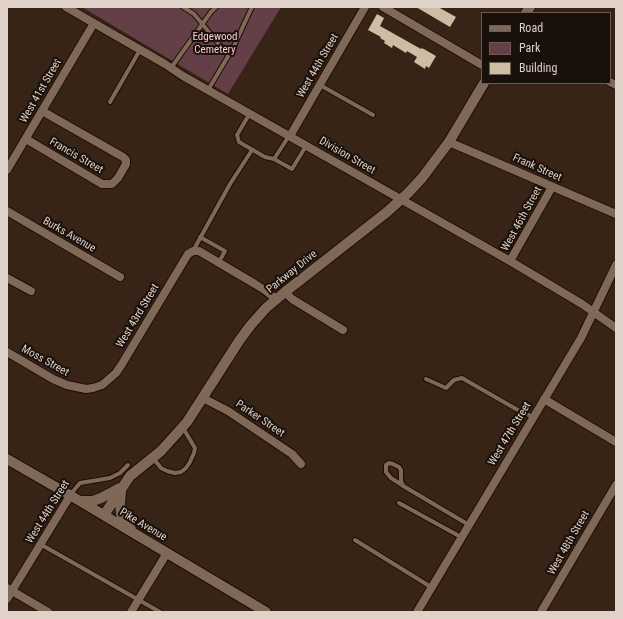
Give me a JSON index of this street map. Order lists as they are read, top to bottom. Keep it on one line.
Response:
{"streets":{"street":["West 44th Street","West 41st Street","Francis Street","Division Street","Frank Street","West 46th Street","Burks Avenue","Parkway Drive","West 43rd Street","Moss Street","Parker Street","West 47th Street","Pike Avenue","West 48th Street"]},"crossings":[["West 44th Street","Division Street"],["West 44th Street","Pike Avenue"],["West 41st Street","Francis Street"],["West 41st Street","Division Street"],["Division Street","West 46th Street"],["Division Street","Parkway Drive"],["Division Street","West 47th Street"],["Frank Street","West 46th Street"],["Frank Street","Parkway Drive"],["Parkway Drive","Parker Street"],["Parkway Drive","Pike Avenue"],["West 43rd Street","Moss Street"]],"parks":["Edgewood Cemetery"],"legend":["Road","Park","Building"]}
